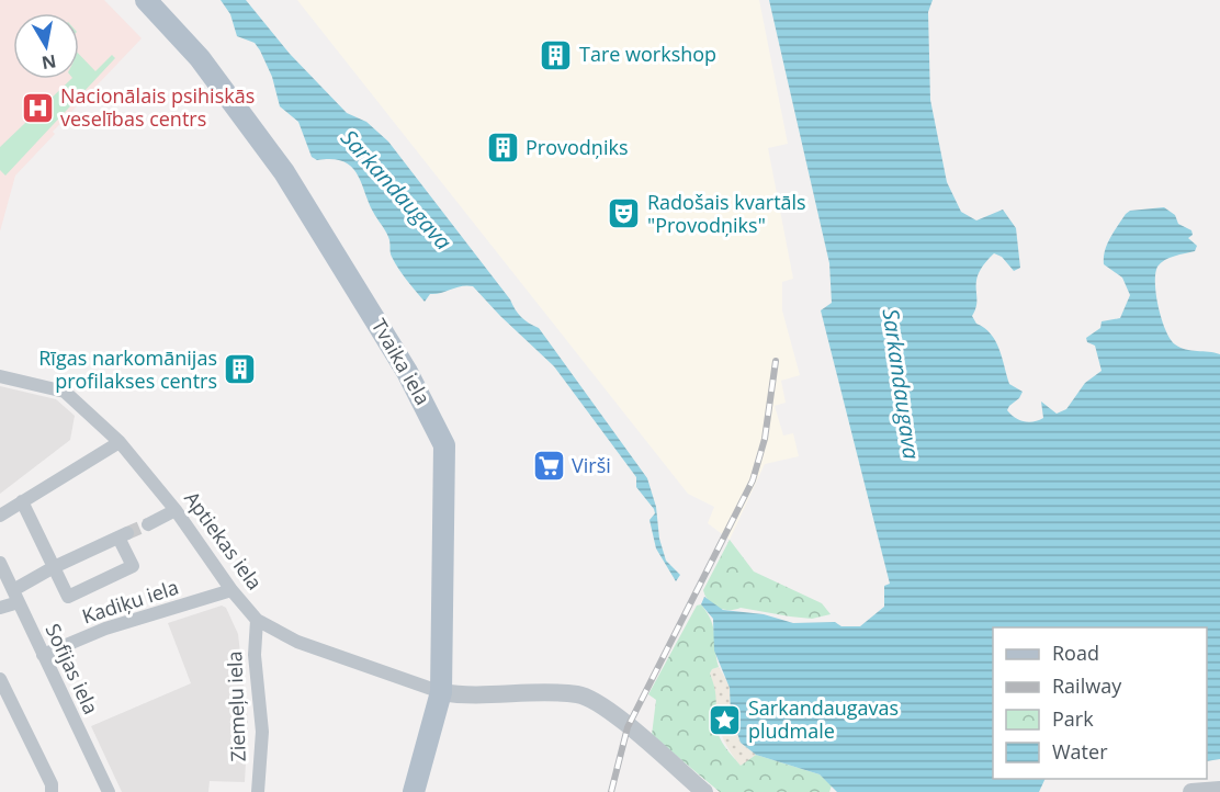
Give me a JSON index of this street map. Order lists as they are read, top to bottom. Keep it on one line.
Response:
{"streets":{"main road":["Tvaika iela"],"street":["Aptiekas iela","Kadiķu iela","Sofijas iela","Ziemeļu iela"]},"crossings":[["Tvaika iela","Aptiekas iela"],["Aptiekas iela","Kadiķu iela"],["Aptiekas iela","Ziemeļu iela"],["Kadiķu iela","Sofijas iela"]],"water":["Sarkandaugava"],"places":{"building":["Tare workshop","Provodņiks","Rīgas narkomānijas profilakses centrs"],"hospital":["Nacionālais psihiskās veselības centrs"],"theatre":["Radošais kvartāls \"Provodņiks\""],"supermarket":["Virši"],"place":["Sarkandaugavas pludmale"]},"legend":["Road","Railway","Park","Water"],"north":"bottom"}
